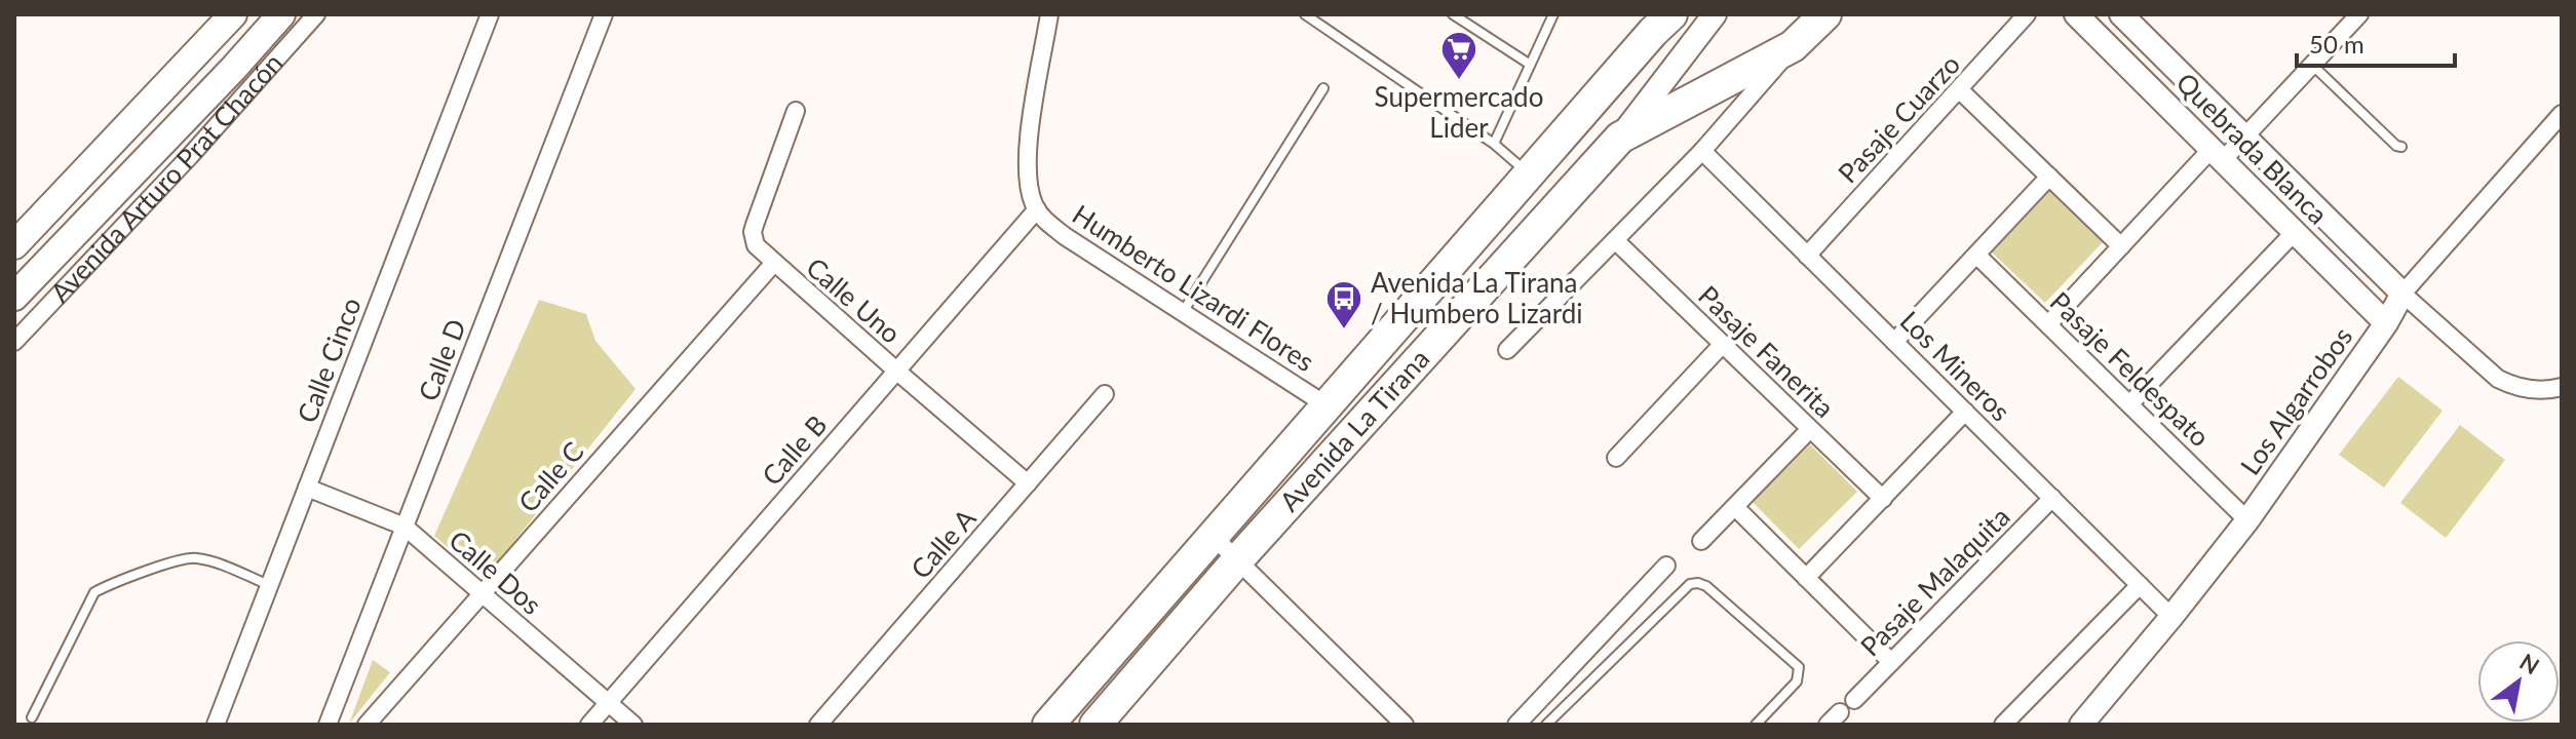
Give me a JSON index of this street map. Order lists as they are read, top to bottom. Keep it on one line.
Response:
{"streets":{"highway":["Avenida La Tirana"],"main road":["Avenida Arturo Prat Chacón"],"street":["Pasaje Cuarzo","Quebrada Blanca","Humberto Lizardi Flores","Calle Uno","Pasaje Fanerita","Calle Cinco","Calle D","Los Mineros","Pasaje Feldespato","Los Algarrobos","Calle B","Calle C","Calle A","Calle Dos","Pasaje Malaquita"]},"crossings":[["Pasaje Cuarzo","Los Mineros"],["Quebrada Blanca","Los Algarrobos"],["Humberto Lizardi Flores","Avenida La Tirana"],["Humberto Lizardi Flores","Calle B"],["Calle Uno","Calle B"],["Calle Uno","Calle C"],["Calle Uno","Calle A"],["Pasaje Fanerita","Avenida La Tirana"],["Calle Cinco","Calle Dos"],["Calle D","Calle Dos"],["Los Mineros","Los Algarrobos"],["Los Mineros","Avenida La Tirana"],["Los Mineros","Pasaje Malaquita"],["Pasaje Feldespato","Los Algarrobos"],["Calle B","Calle Dos"],["Calle C","Calle Dos"]],"places":{"supermarket":["Supermercado Lider"],"bus stop":["Avenida La Tirana / Humbero Lizardi"]},"scale_bar":"50 m","north":"top right"}
